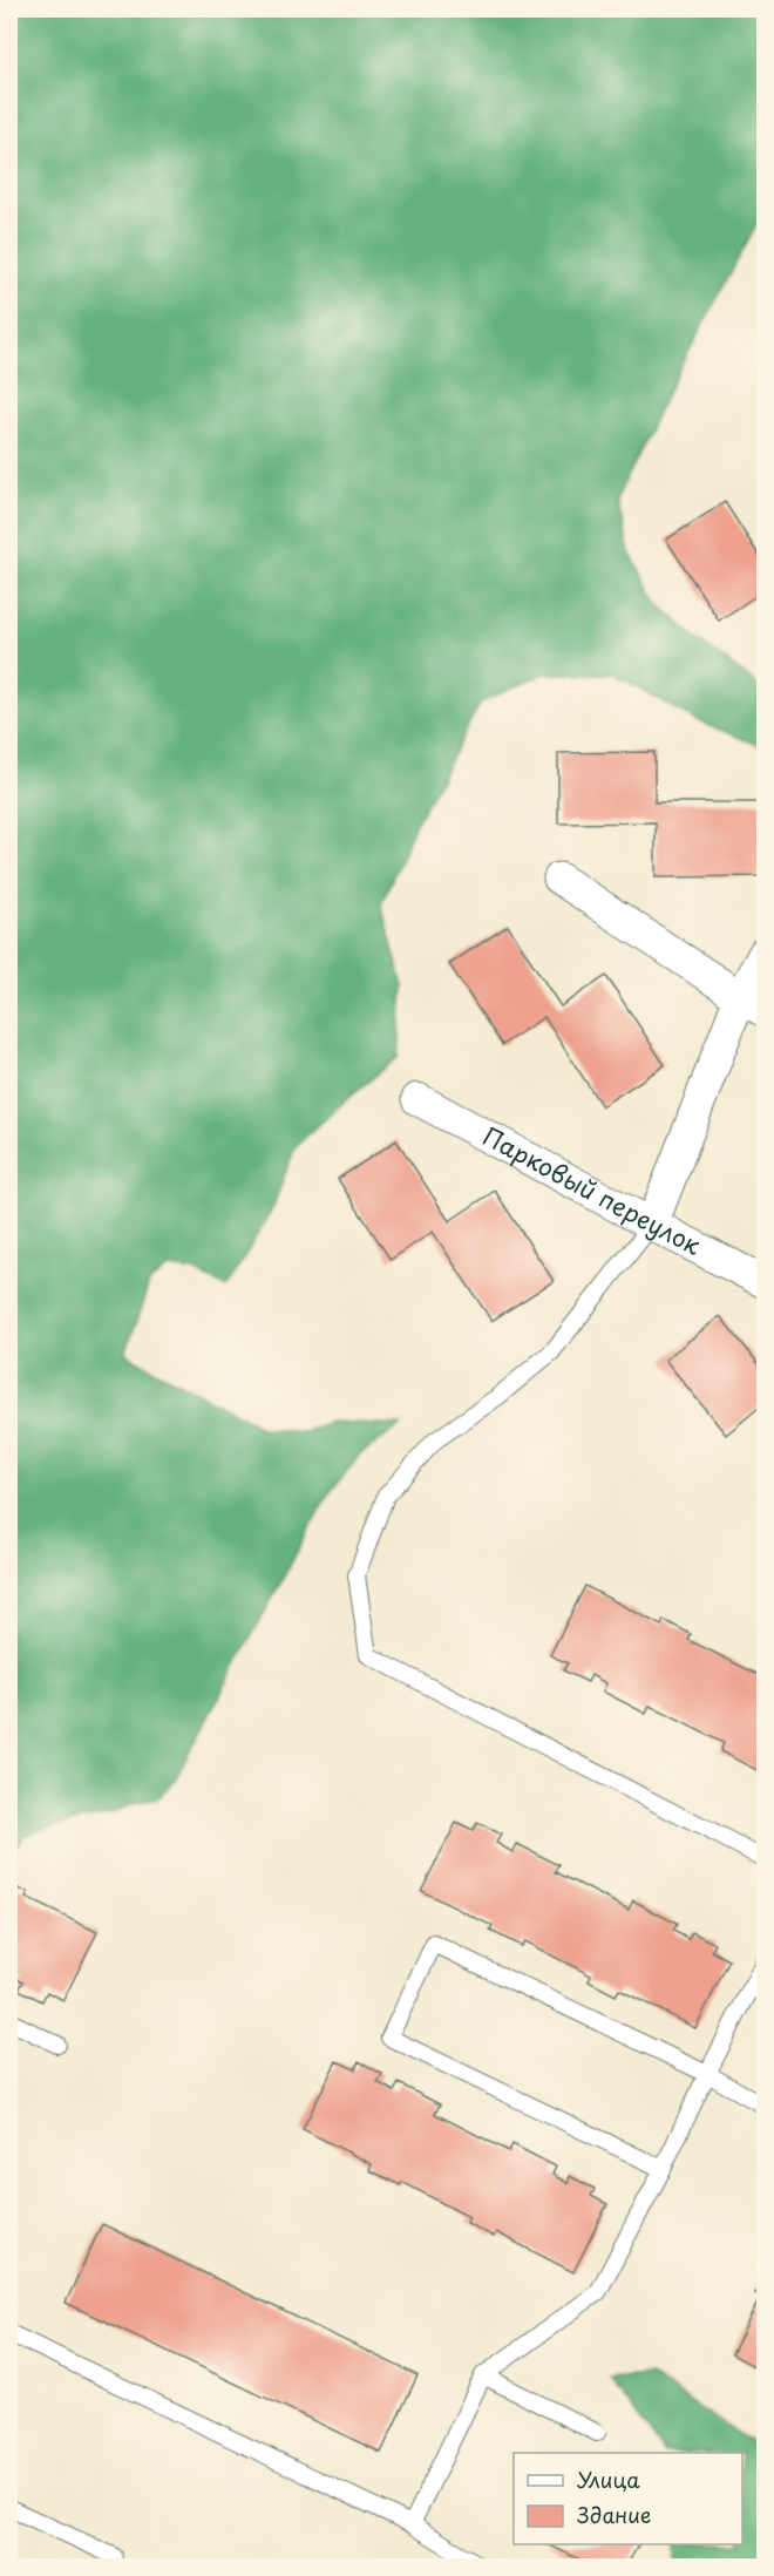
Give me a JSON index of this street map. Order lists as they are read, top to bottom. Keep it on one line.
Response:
{"streets":{"street":["Парковый переулок"]},"legend":["Улица","Здание"]}
